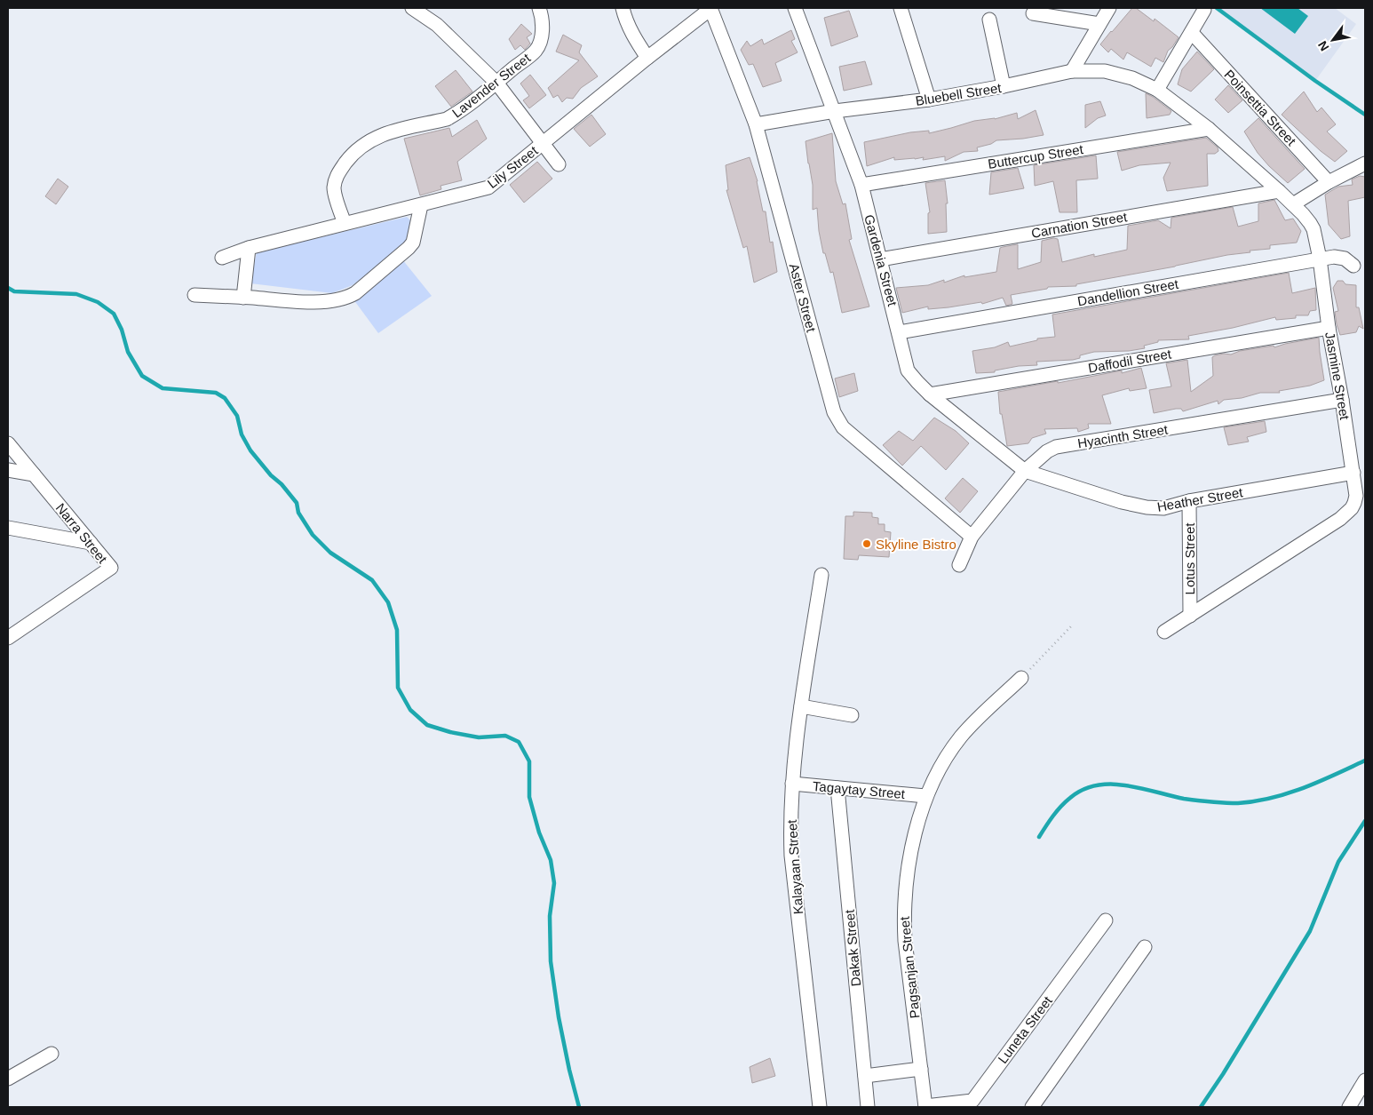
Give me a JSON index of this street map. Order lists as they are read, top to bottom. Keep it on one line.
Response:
{"streets":{"street":["Lavender Street","Bluebell Street","Poinsettia Street","Buttercup Street","Lily Street","Carnation Street","Gardenia Street","Dandellion Street","Aster Street","Daffodil Street","Jasmine Street","Hyacinth Street","Heather Street","Narra Street","Lotus Street","Tagaytay Street","Kalayaan Street","Dakak Street","Pagsanjan Street","Luneta Street"]},"crossings":[["Lavender Street","Lily Street"],["Bluebell Street","Gardenia Street"],["Bluebell Street","Aster Street"],["Bluebell Street","Jasmine Street"],["Buttercup Street","Gardenia Street"],["Buttercup Street","Jasmine Street"],["Lily Street","Aster Street"],["Carnation Street","Gardenia Street"],["Carnation Street","Jasmine Street"],["Gardenia Street","Dandellion Street"],["Gardenia Street","Daffodil Street"],["Gardenia Street","Hyacinth Street"],["Gardenia Street","Heather Street"],["Dandellion Street","Jasmine Street"],["Aster Street","Hyacinth Street"],["Daffodil Street","Jasmine Street"],["Jasmine Street","Hyacinth Street"],["Jasmine Street","Heather Street"],["Jasmine Street","Lotus Street"],["Hyacinth Street","Heather Street"],["Heather Street","Lotus Street"],["Tagaytay Street","Kalayaan Street"],["Tagaytay Street","Dakak Street"],["Tagaytay Street","Pagsanjan Street"],["Pagsanjan Street","Luneta Street"]],"places":["Skyline Bistro"],"north":"bottom left"}
